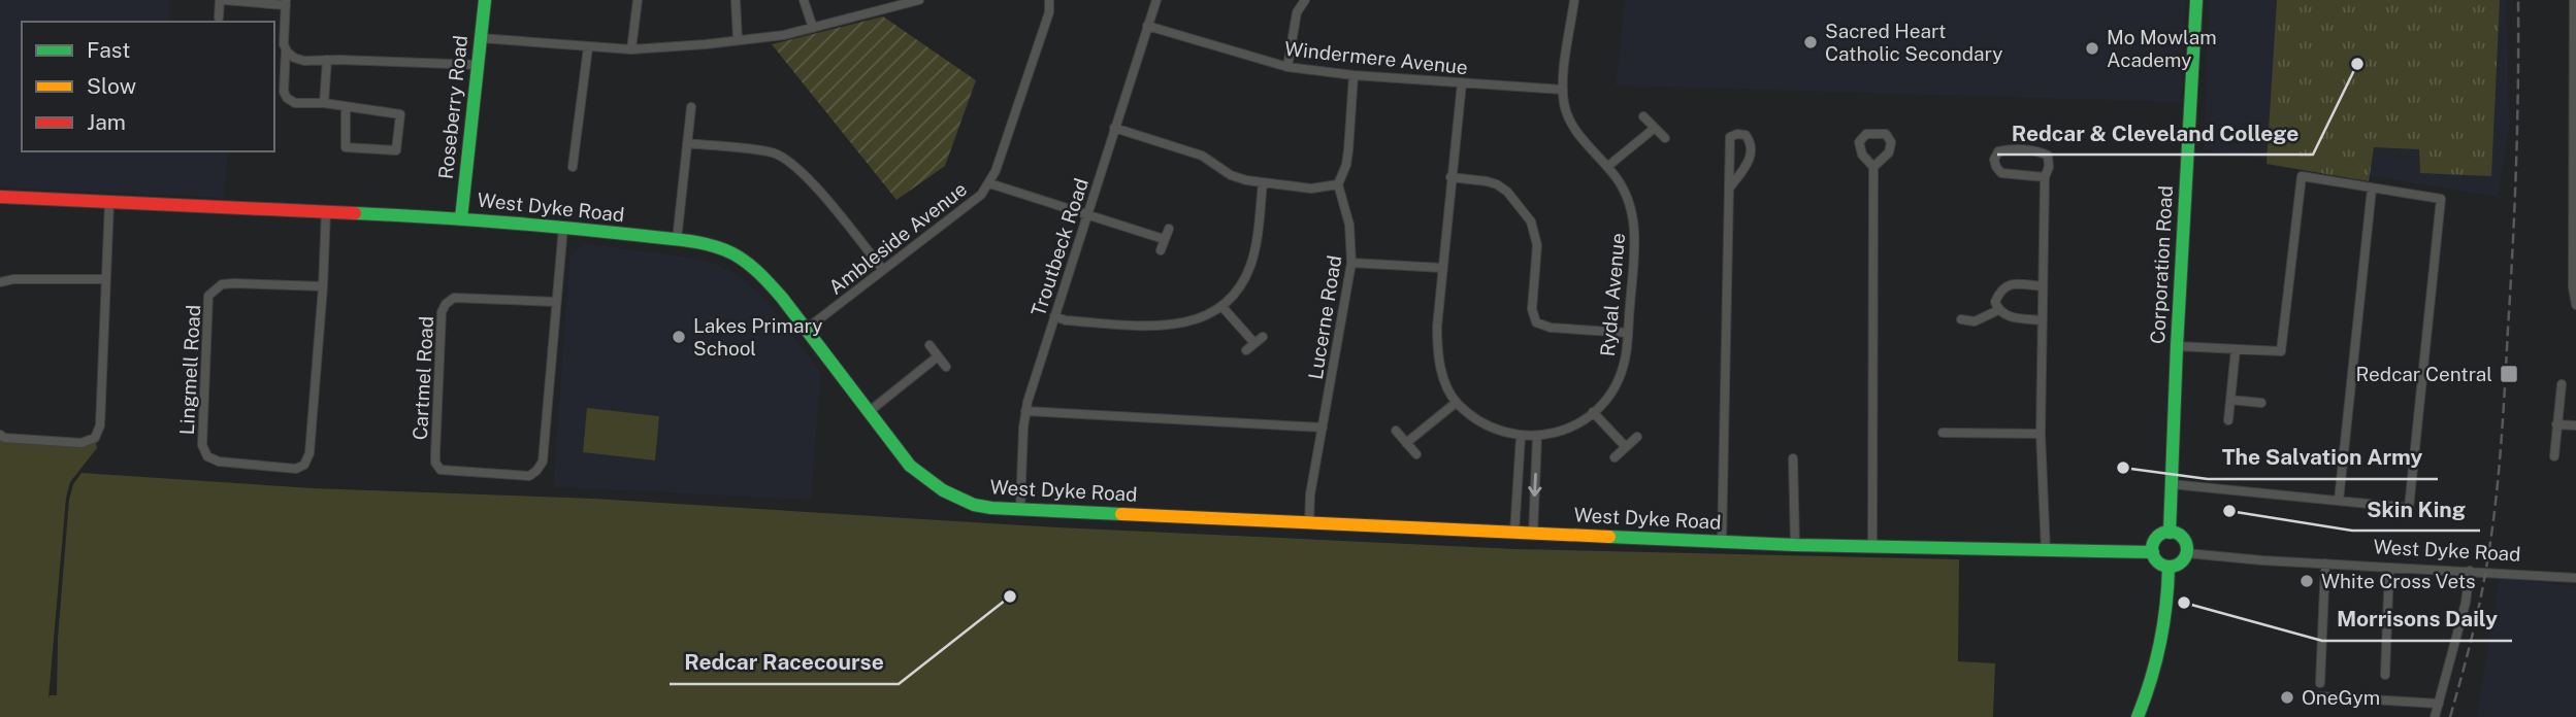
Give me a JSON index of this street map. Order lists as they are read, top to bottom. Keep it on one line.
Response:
{"streets":{"street":["Windermere Avenue","Roseberry Road","West Dyke Road","Ambleside Avenue","Troutbeck Road","Corporation Road","Rydal Avenue","Lucerne Road","Lingmell Road","Cartmel Road"]},"crossings":[["Windermere Avenue","Troutbeck Road"],["Windermere Avenue","Rydal Avenue"],["Roseberry Road","West Dyke Road"],["West Dyke Road","Ambleside Avenue"],["West Dyke Road","Troutbeck Road"],["West Dyke Road","Corporation Road"],["West Dyke Road","Lucerne Road"],["West Dyke Road","Lingmell Road"],["West Dyke Road","Cartmel Road"]],"places":{"other":["Sacred Heart Catholic Secondary","Mo Mowlam Academy","Redcar & Cleveland College","Lakes Primary School","The Salvation Army","Skin King","White Cross Vets","Redcar Racecourse","Morrisons Daily","OneGym"],"transit":["Redcar Central"]},"legend":["Fast","Slow","Jam"]}
